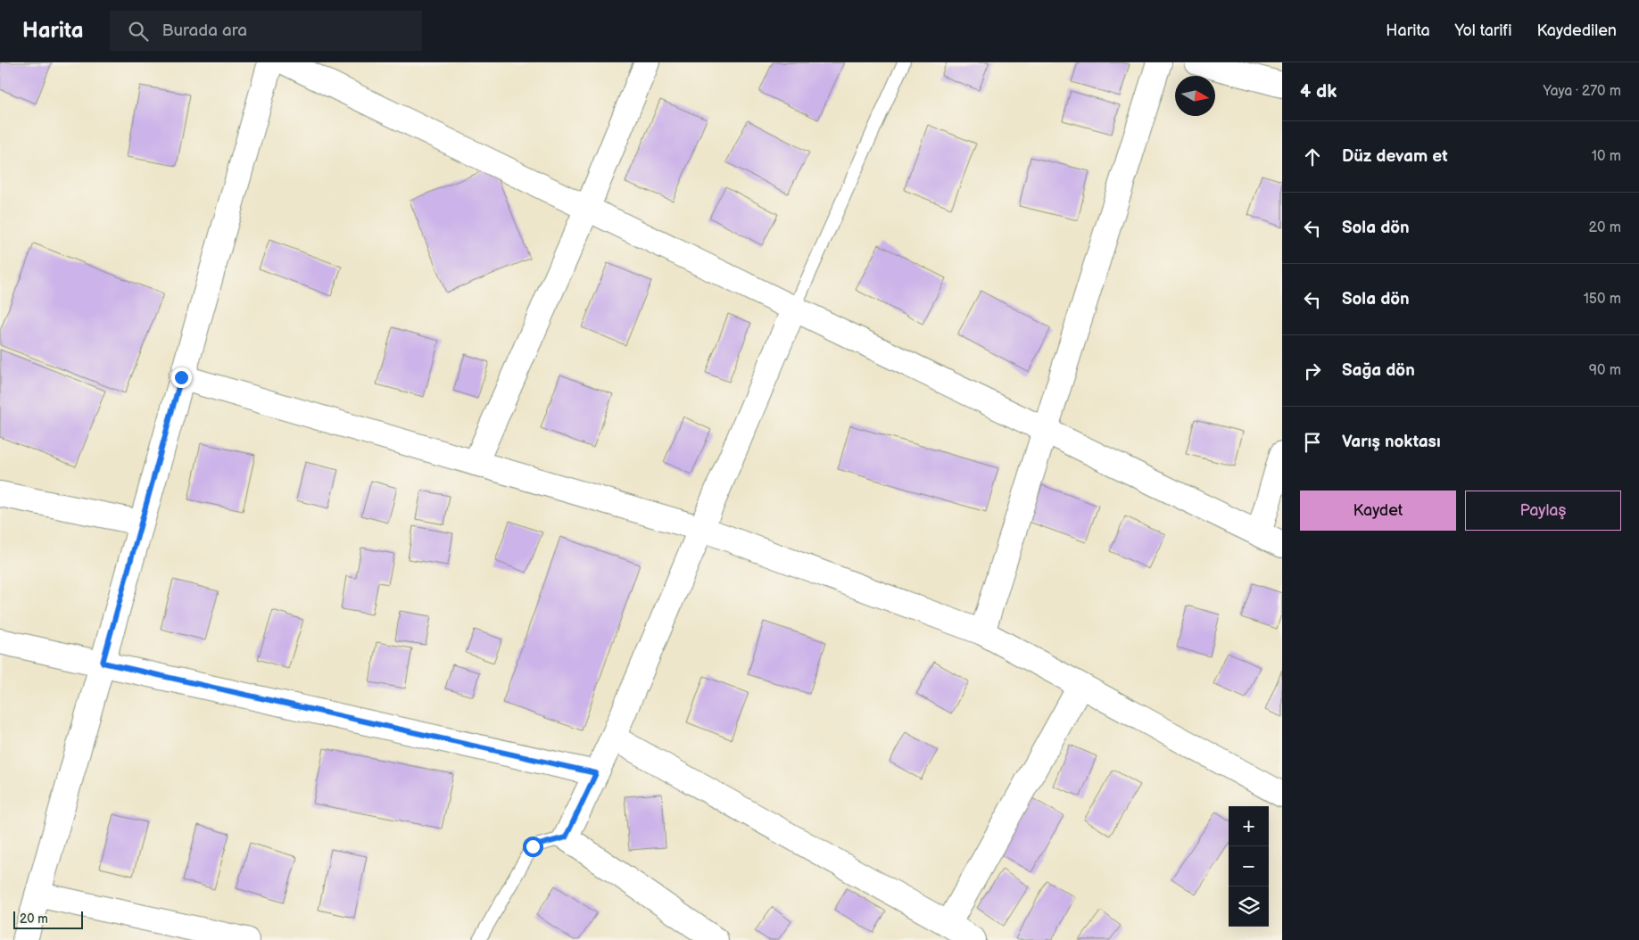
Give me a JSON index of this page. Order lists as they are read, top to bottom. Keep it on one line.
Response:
{"scale_bar":"20 m","north":"right","page":{"header":"Harita","search":"Burada ara","nav":["Harita","Yol tarifi","Kaydedilen"],"heading":["4 dk","Yaya · 270 m"],"list":[["Düz devam et","10 m"],["Sola dön","20 m"],["Sola dön","150 m"],["Sağa dön","90 m"],"Varış noktası"],"buttons":["Kaydet","Paylaş"],"map_buttons":["+","−"],"scale":"20 m"}}
